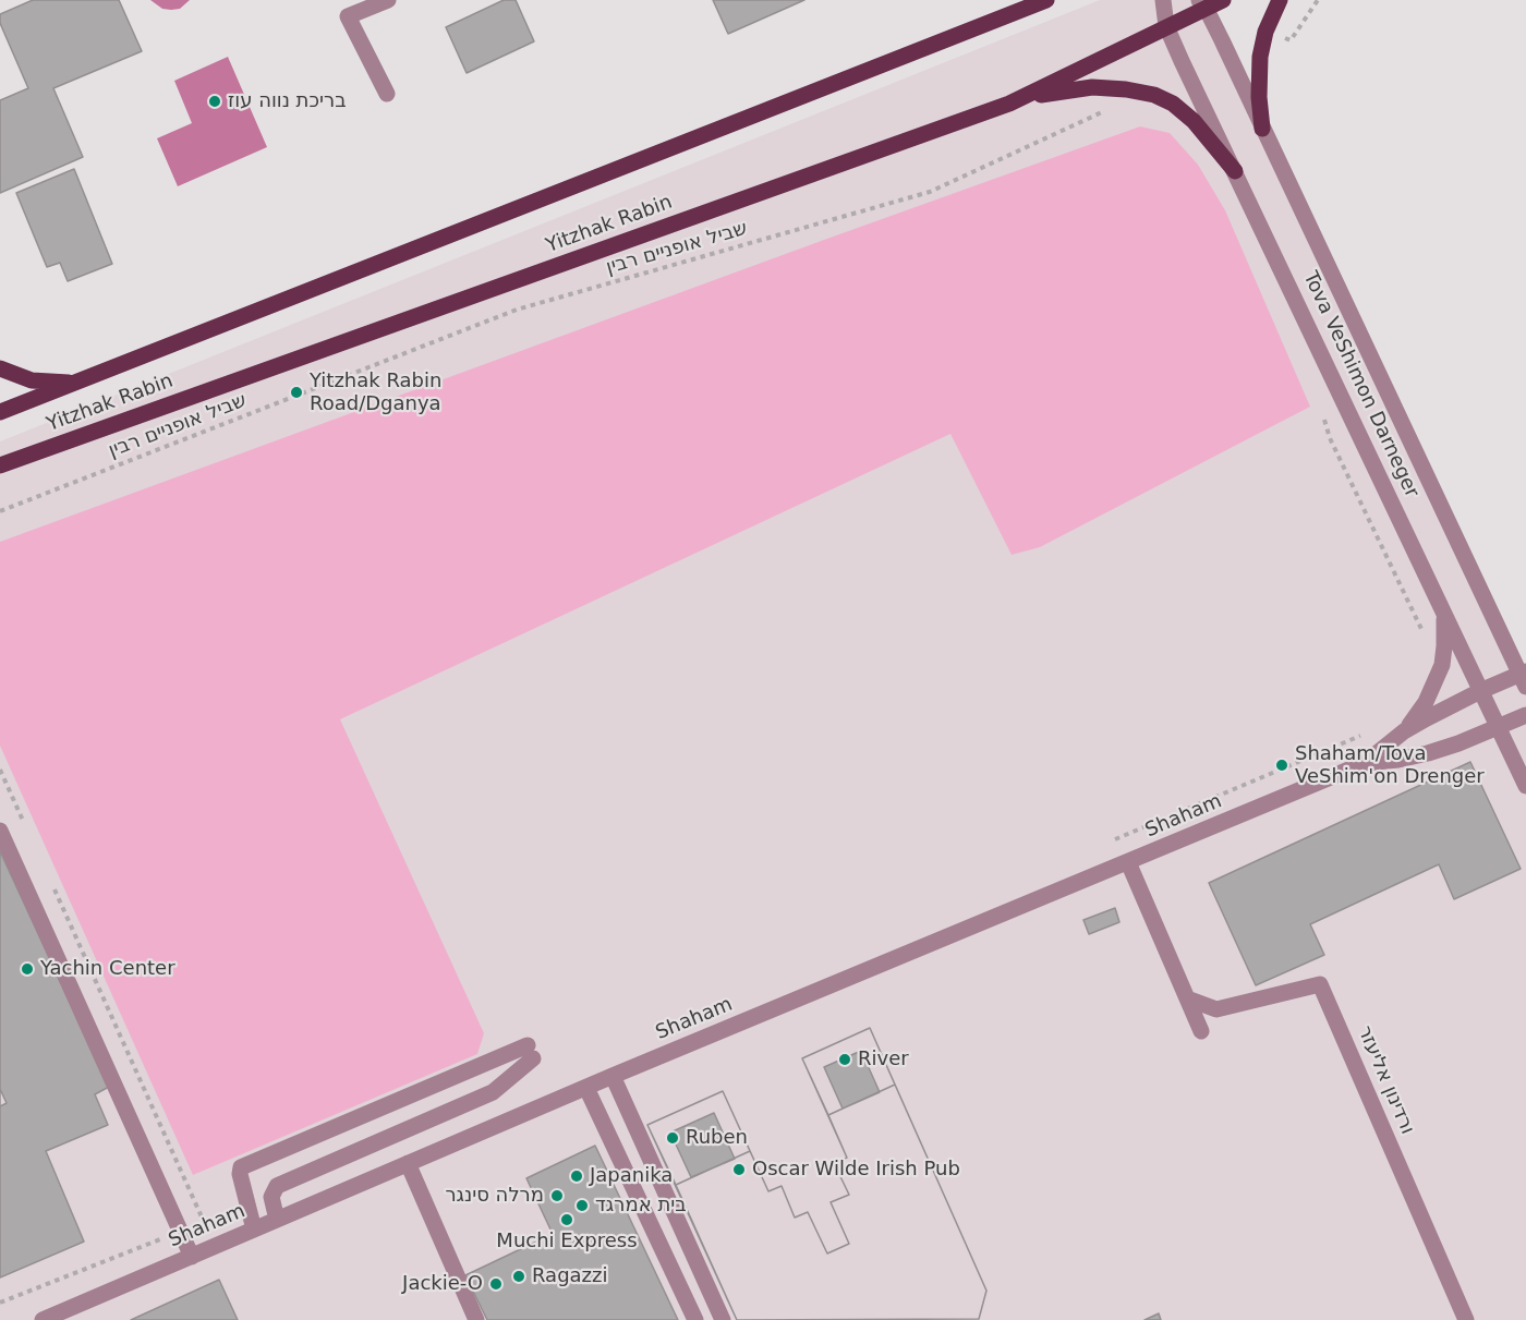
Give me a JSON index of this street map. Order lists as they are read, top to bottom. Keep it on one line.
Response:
{"streets":{"main road":["Yitzhak Rabin"],"street":["Tova VeShimon Darneger","Shaham","ורדינון אליעזר"],"path":["שביל אופניים רבין"]},"crossings":[["Yitzhak Rabin","Tova VeShimon Darneger"],["Tova VeShimon Darneger","Shaham"]],"places":["בריכת נווה עוז","Yitzhak Rabin Road/Dganya","Shaham/Tova VeShim'on Drenger","Yachin Center","River","Ruben","Oscar Wilde Irish Pub","Japanika","מרלה סינגר","בית אמרגד","Muchi Express","Ragazzi","Jackie-O"]}
